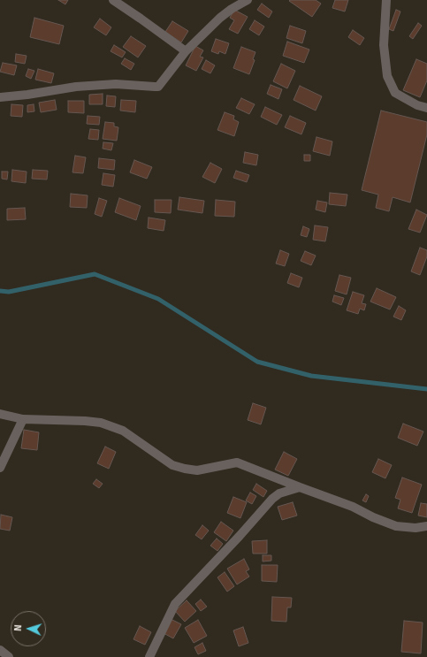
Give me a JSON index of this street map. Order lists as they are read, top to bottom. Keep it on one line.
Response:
{"north":"left"}
